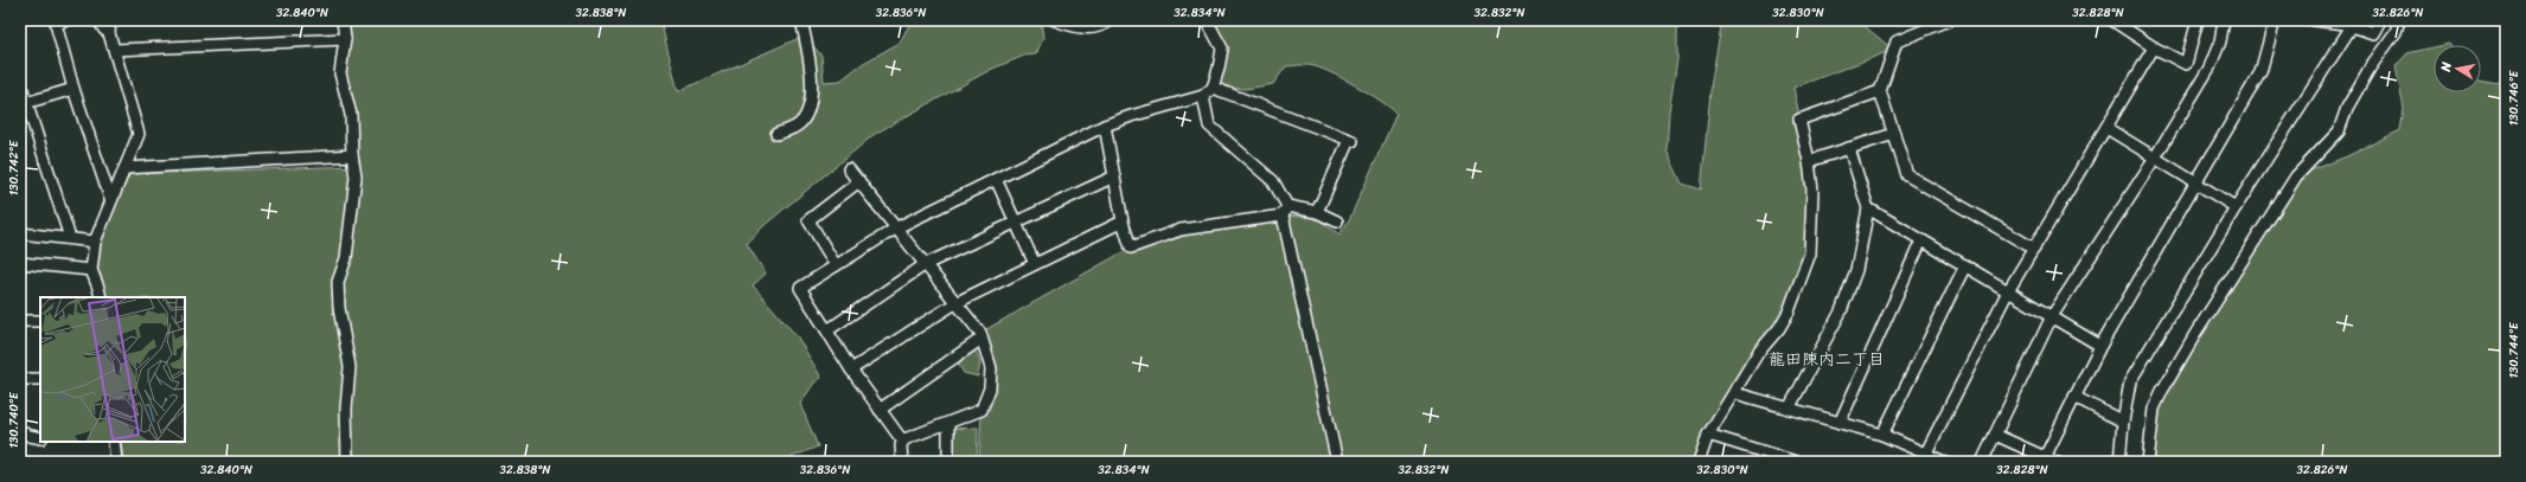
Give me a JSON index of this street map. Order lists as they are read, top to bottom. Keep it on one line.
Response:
{"districts":["龍田陳内二丁目"],"north":"left","coordinates":["32.840°N","32.838°N","32.836°N","32.834°N","32.832°N","32.830°N","32.828°N","32.826°N","130.746°E","130.742°E","130.744°E","130.740°E"]}
